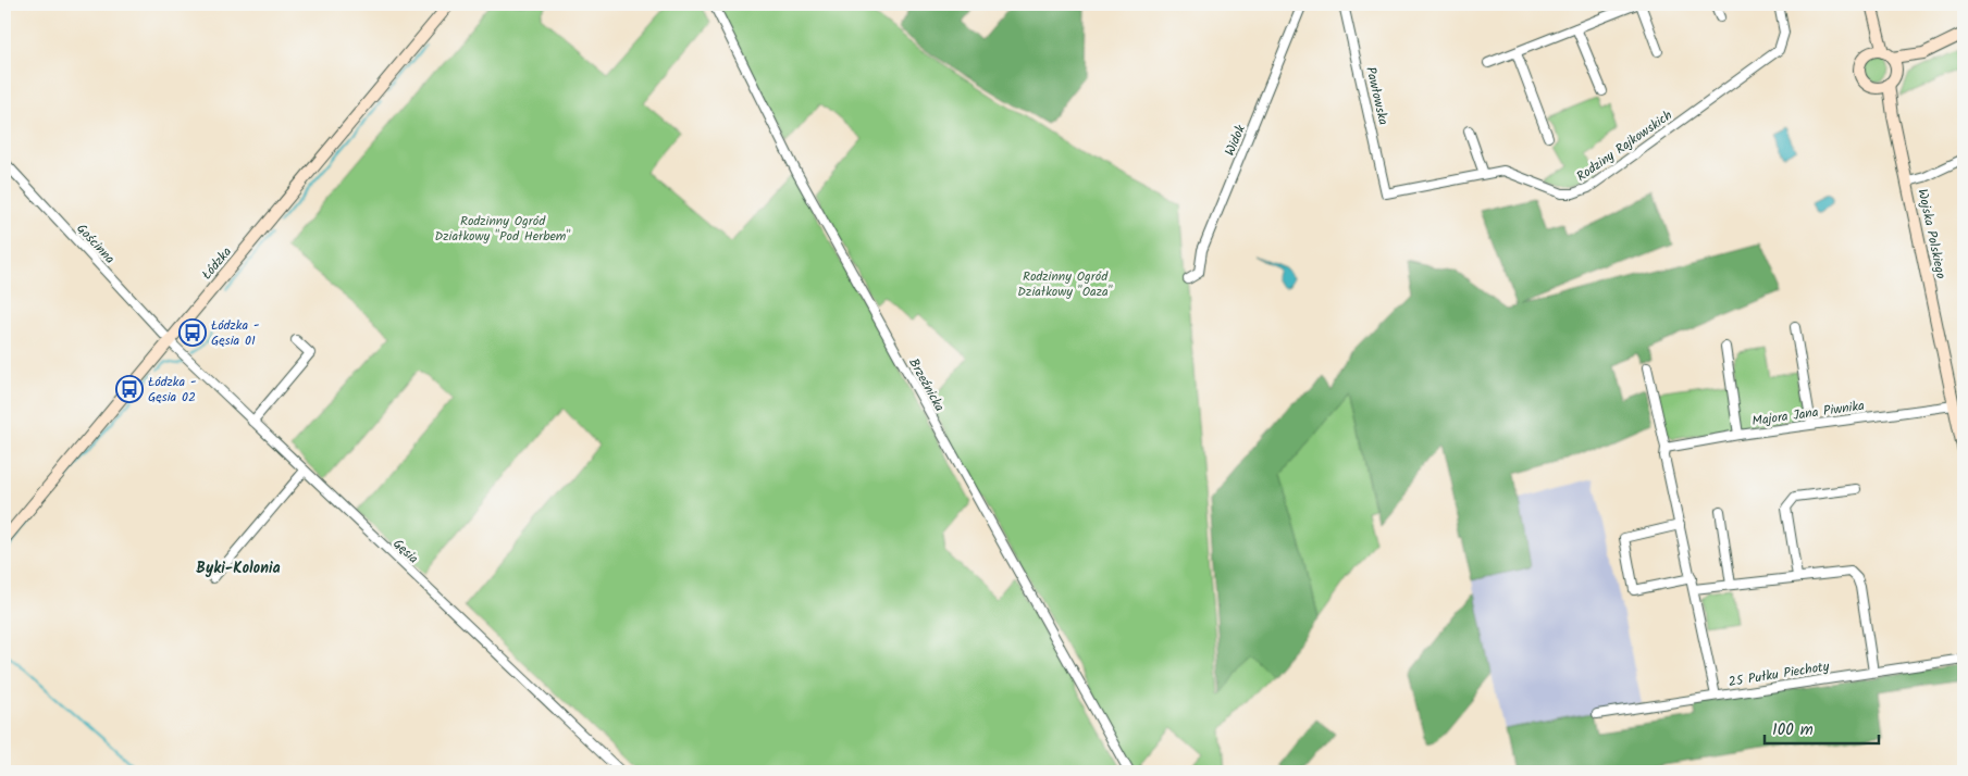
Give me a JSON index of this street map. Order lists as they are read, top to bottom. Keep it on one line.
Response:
{"streets":{"main road":["Wojska Polskiego","Łódzka"],"street":["Pawłowska","Widok","Rodziny Rajkowskich","Gościnna","Brzeźnicka","Majora Jana Piwnika","Gęsia","25 Pułku Piechoty"]},"crossings":[["Pawłowska","Rodziny Rajkowskich"],["Wojska Polskiego","Majora Jana Piwnika"],["Gościnna","Łódzka"],["Gościnna","Gęsia"],["Łódzka","Gęsia"]],"districts":["Byki-Kolonia"],"parks":["Rodzinny Ogród Działkowy \"Pod Herbem\"","Rodzinny Ogród Działkowy \"Oaza\""],"places":{"bus stop":["Łódzka - Gęsia 01","Łódzka - Gęsia 02"]},"scale_bar":"100 m"}
